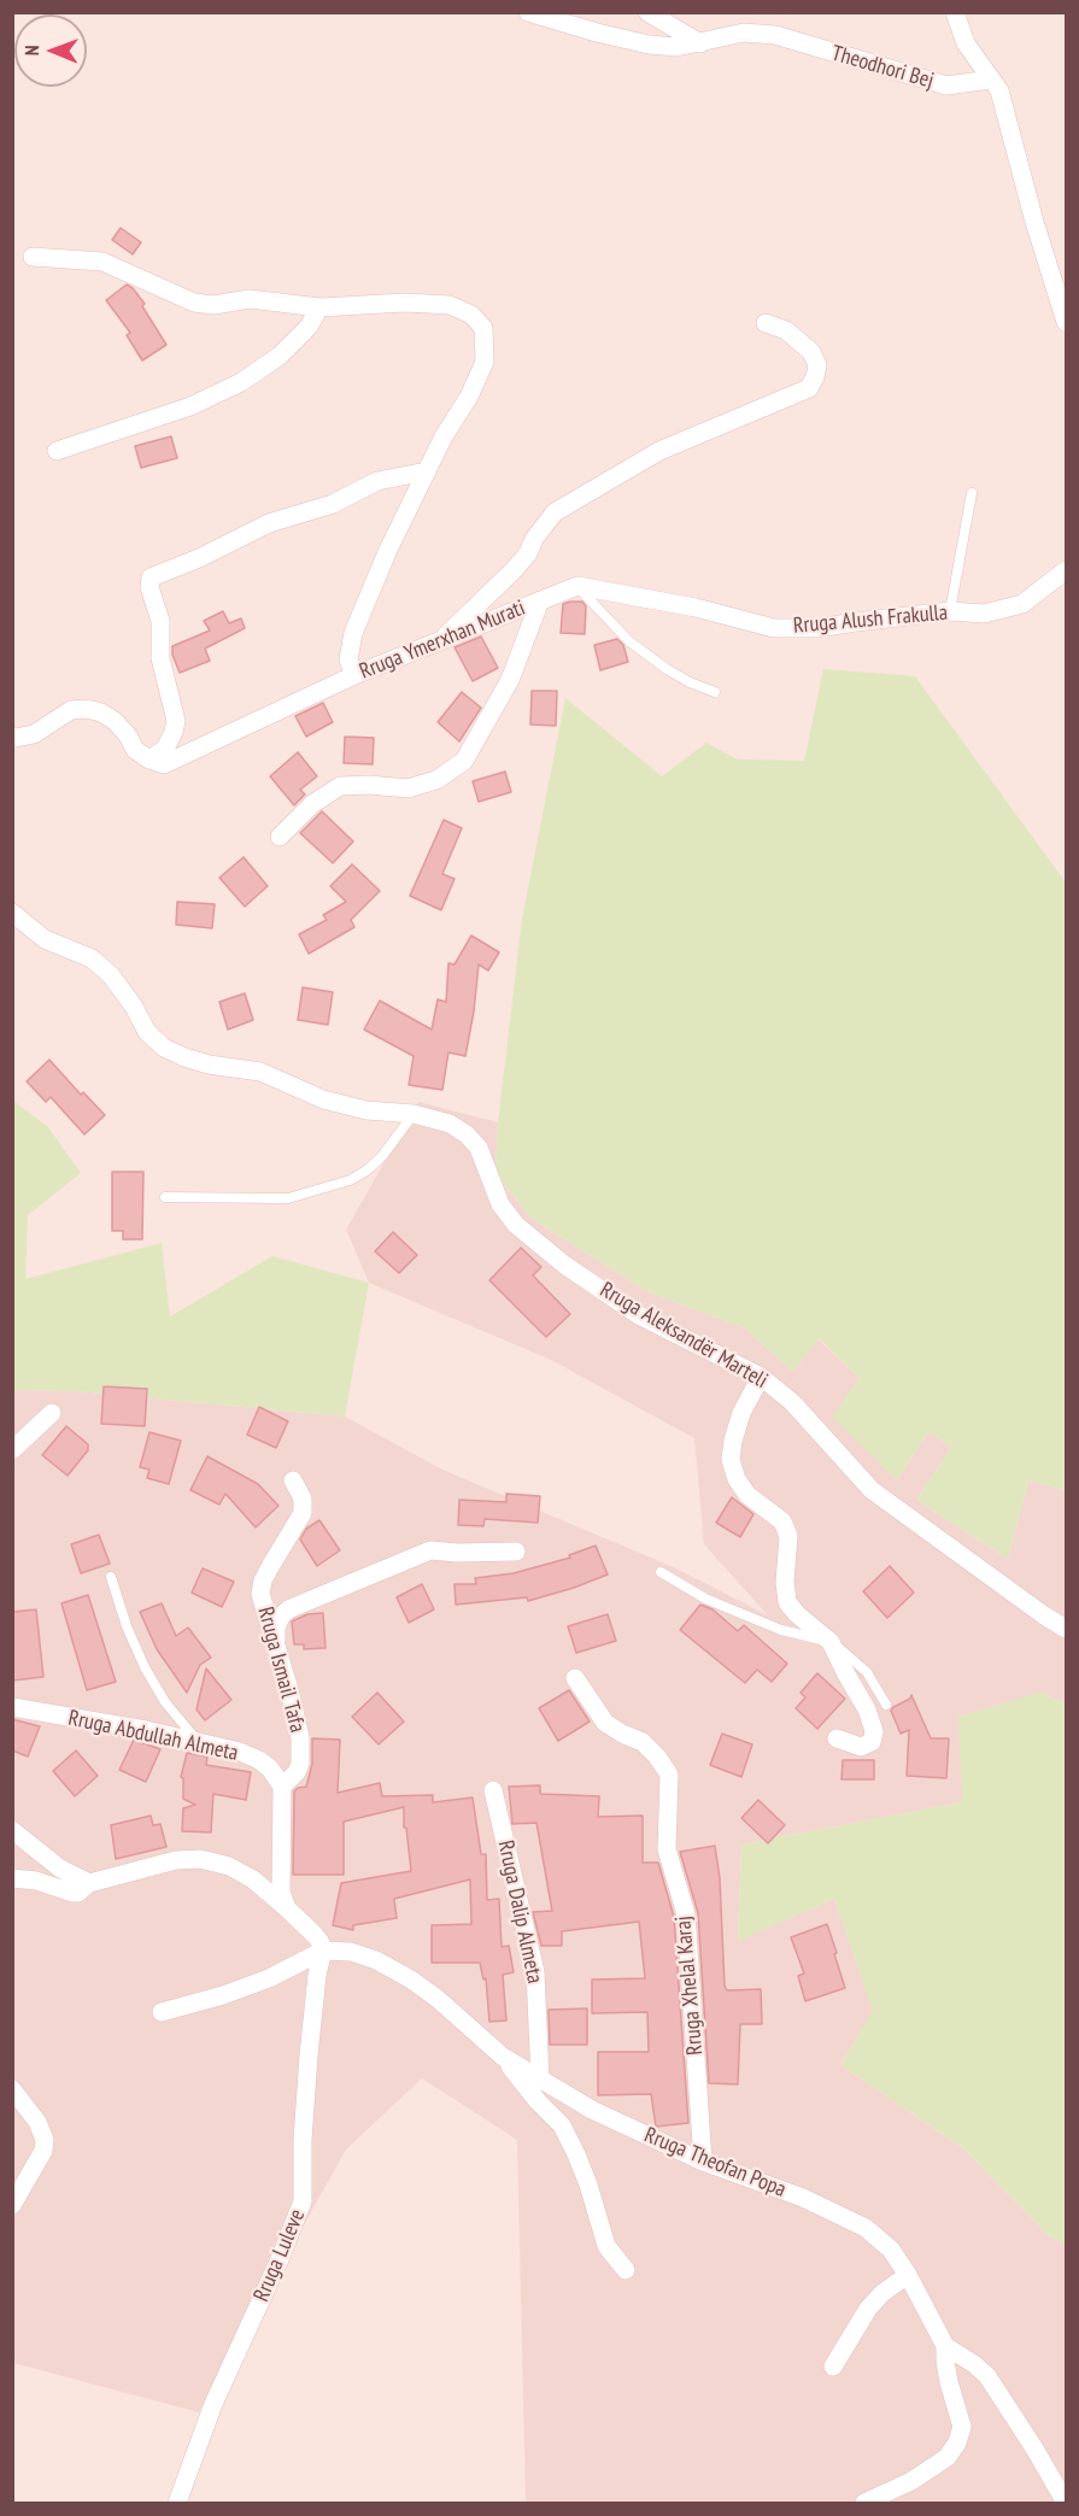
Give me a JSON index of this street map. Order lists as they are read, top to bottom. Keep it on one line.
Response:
{"streets":{"street":["Theodhori Bej","Rruga Alush Frakulla","Rruga Ymerxhan Murati","Rruga Aleksandër Marteli","Rruga Ismail Tafa","Rruga Abdullah Almeta","Rruga Dalip Almeta","Rruga Xhelal Karaj","Rruga Theofan Popa","Rruga Luleve"]},"crossings":[["Rruga Ismail Tafa","Rruga Abdullah Almeta"],["Rruga Dalip Almeta","Rruga Theofan Popa"],["Rruga Xhelal Karaj","Rruga Theofan Popa"],["Rruga Theofan Popa","Rruga Luleve"]],"north":"left"}
